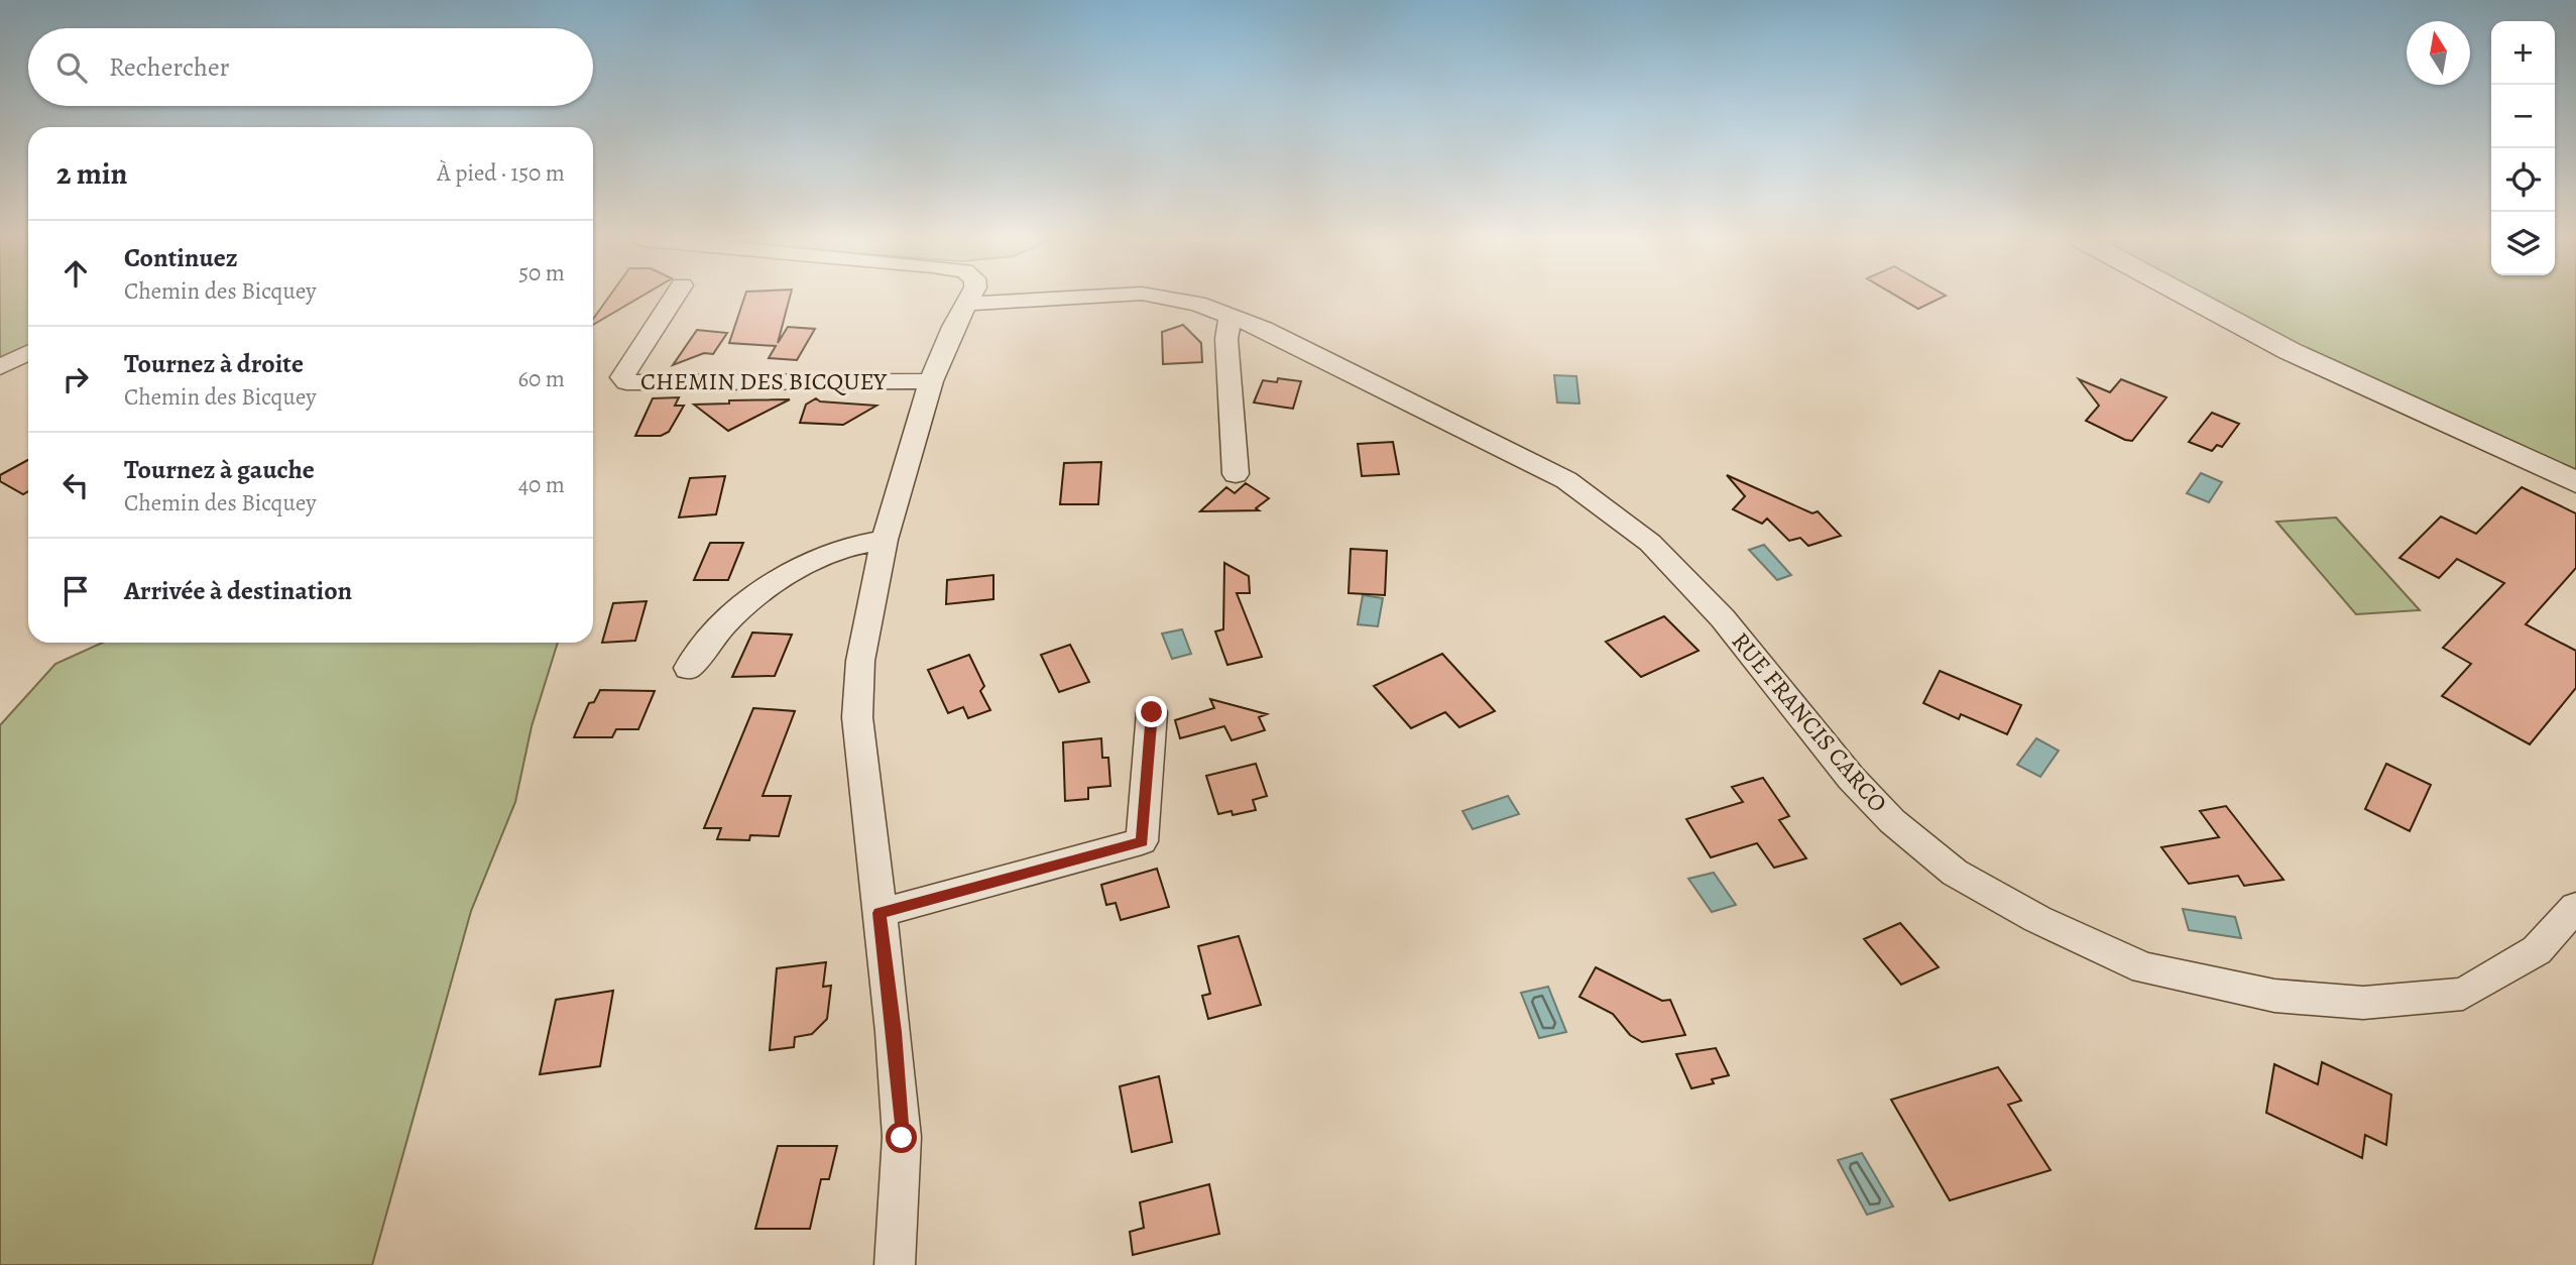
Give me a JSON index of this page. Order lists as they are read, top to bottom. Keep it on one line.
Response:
{"streets":{"street":["CHEMIN DES BICQUEY","RUE FRANCIS CARCO"]},"north":"top","page":{"map_buttons":["+","−"],"search":"Rechercher","heading":["2 min","À pied · 150 m"],"list":[["Continuez","Chemin des Bicquey","50 m"],["Tournez à droite","Chemin des Bicquey","60 m"],["Tournez à gauche","Chemin des Bicquey","40 m"],"Arrivée à destination"]}}
